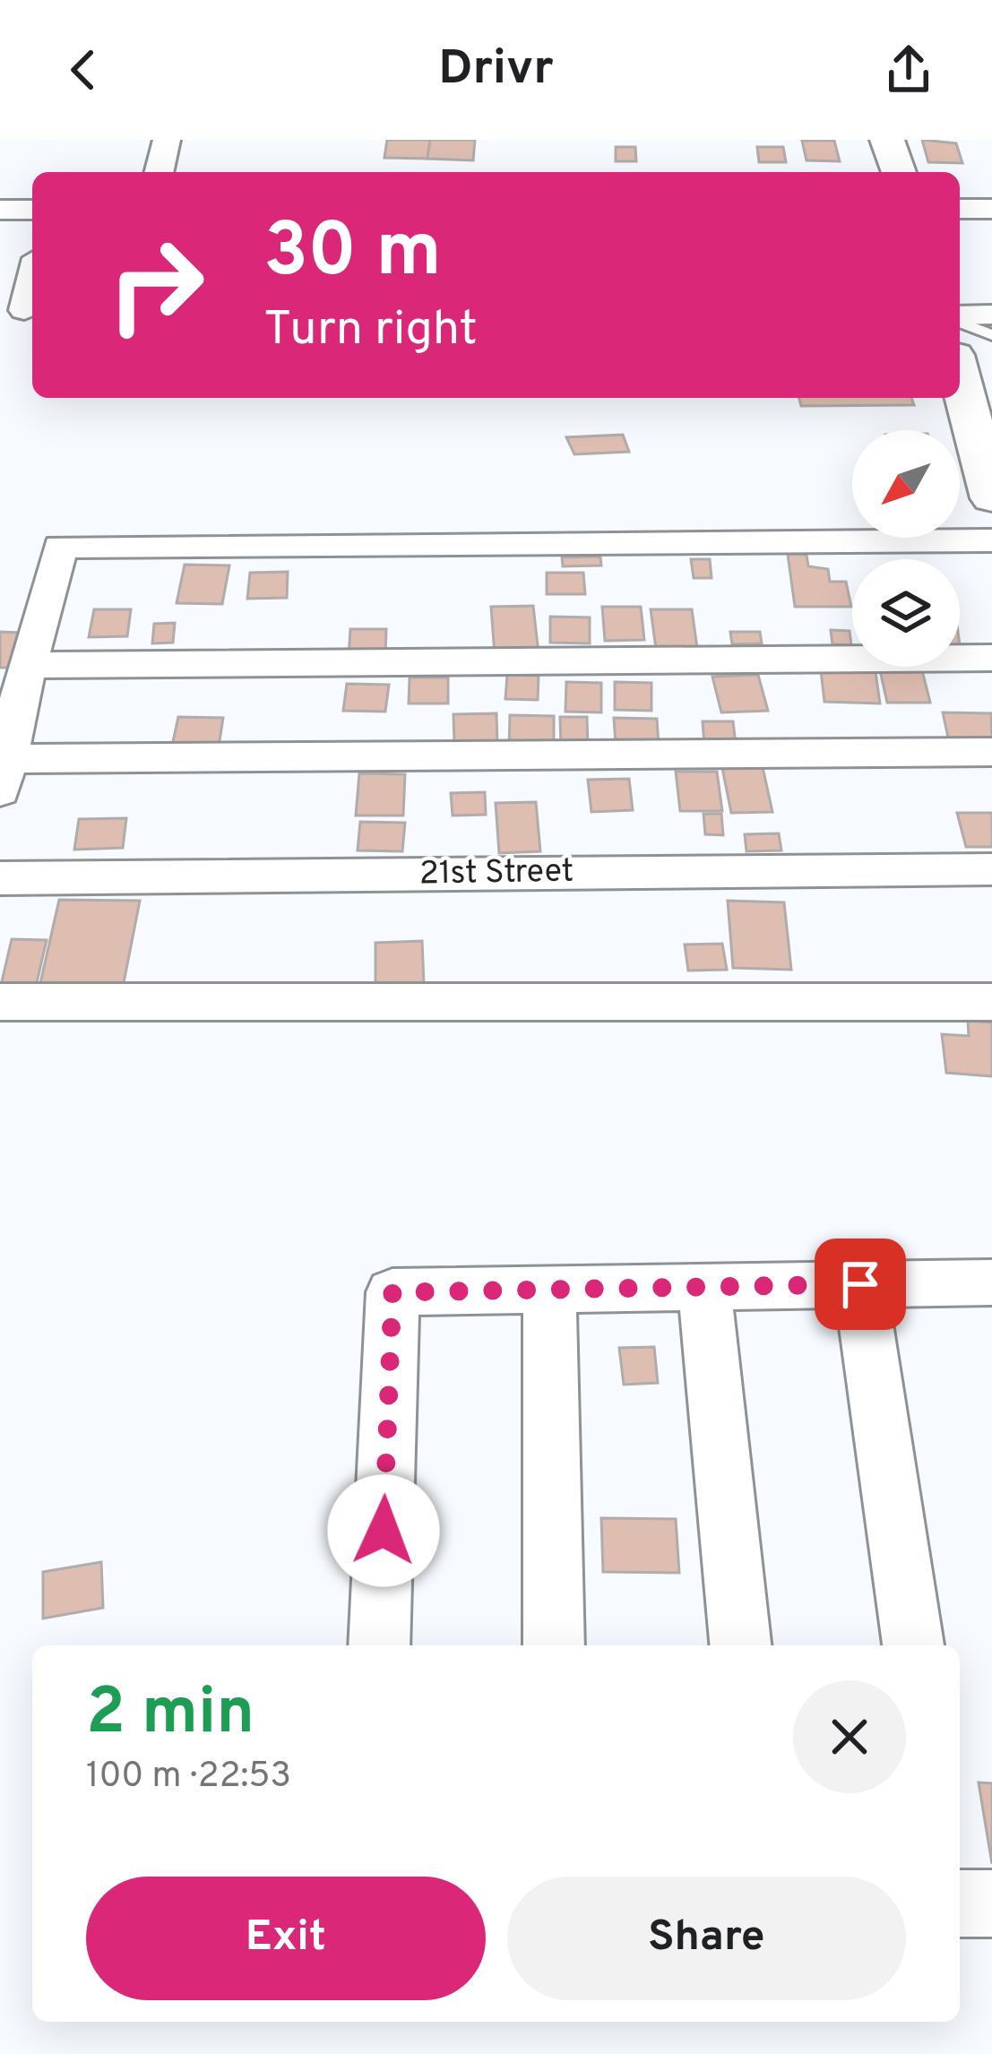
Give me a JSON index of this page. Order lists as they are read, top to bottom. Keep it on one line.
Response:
{"streets":{"street":["21st Street"]},"north":"bottom left","page":{"header":"Drivr","turn":["30 m","Turn right"],"heading":["2 min","100 m · 22:53"],"buttons":["Exit","Share"]}}
